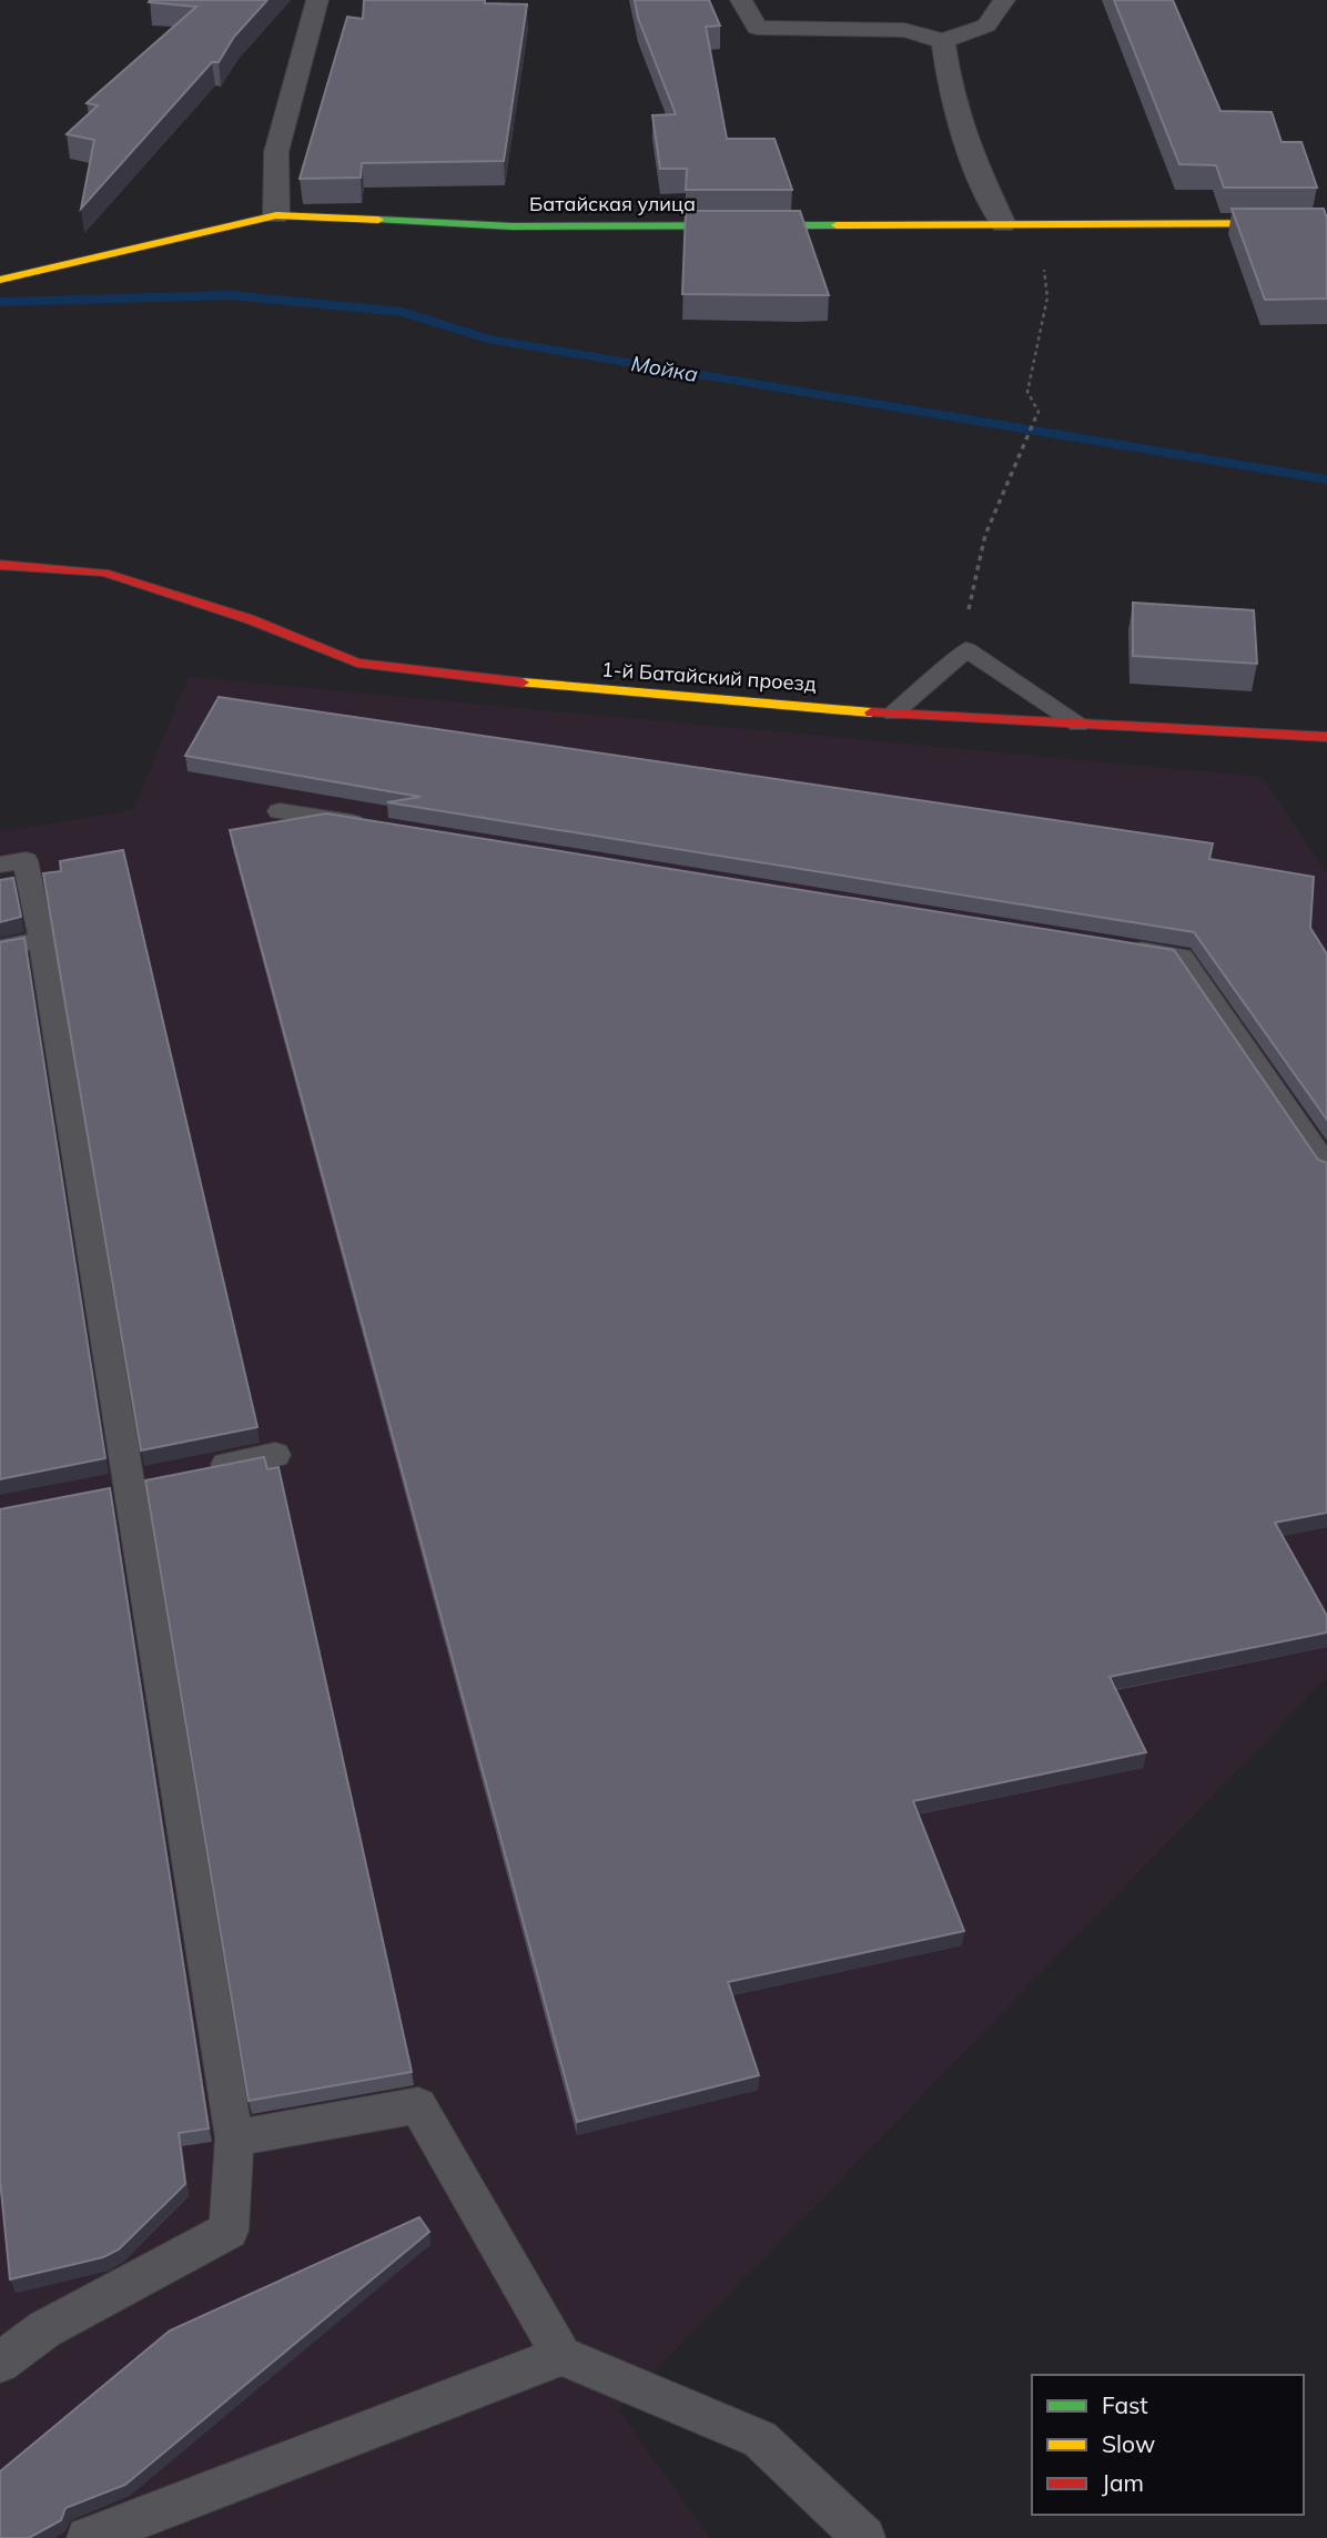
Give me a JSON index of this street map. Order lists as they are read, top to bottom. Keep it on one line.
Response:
{"streets":{"street":["Батайская улица","1-й Батайский проезд"]},"water":["Мойка"],"legend":["Fast","Slow","Jam"]}
